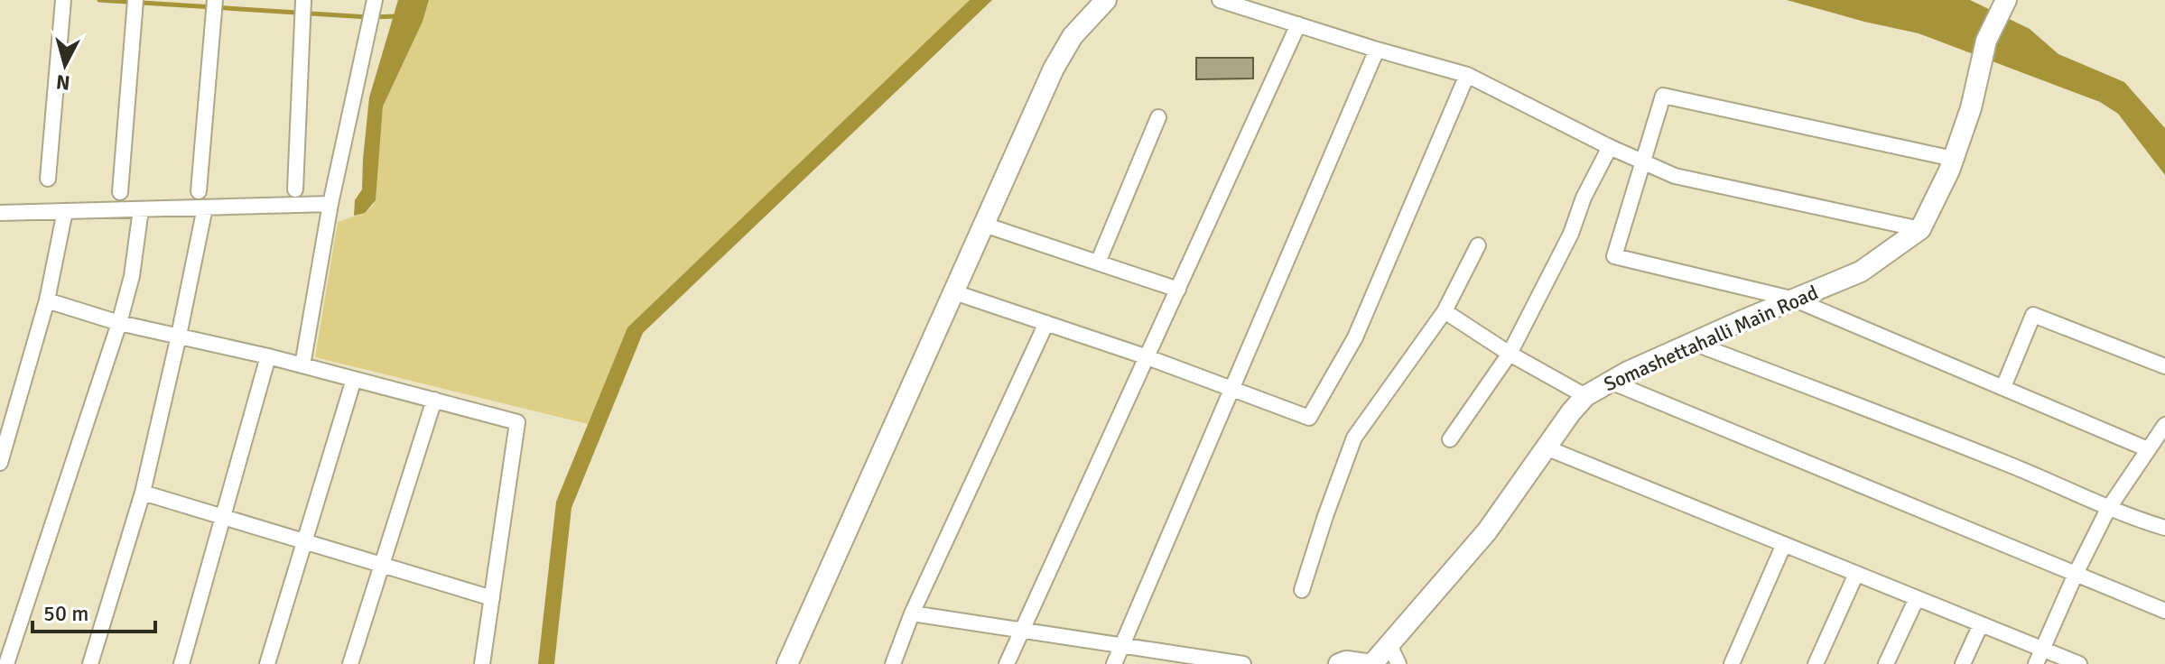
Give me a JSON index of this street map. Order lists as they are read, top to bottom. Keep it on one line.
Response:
{"streets":{"street":["Somashettahalli Main Road"]},"scale_bar":"50 m","north":"bottom"}
